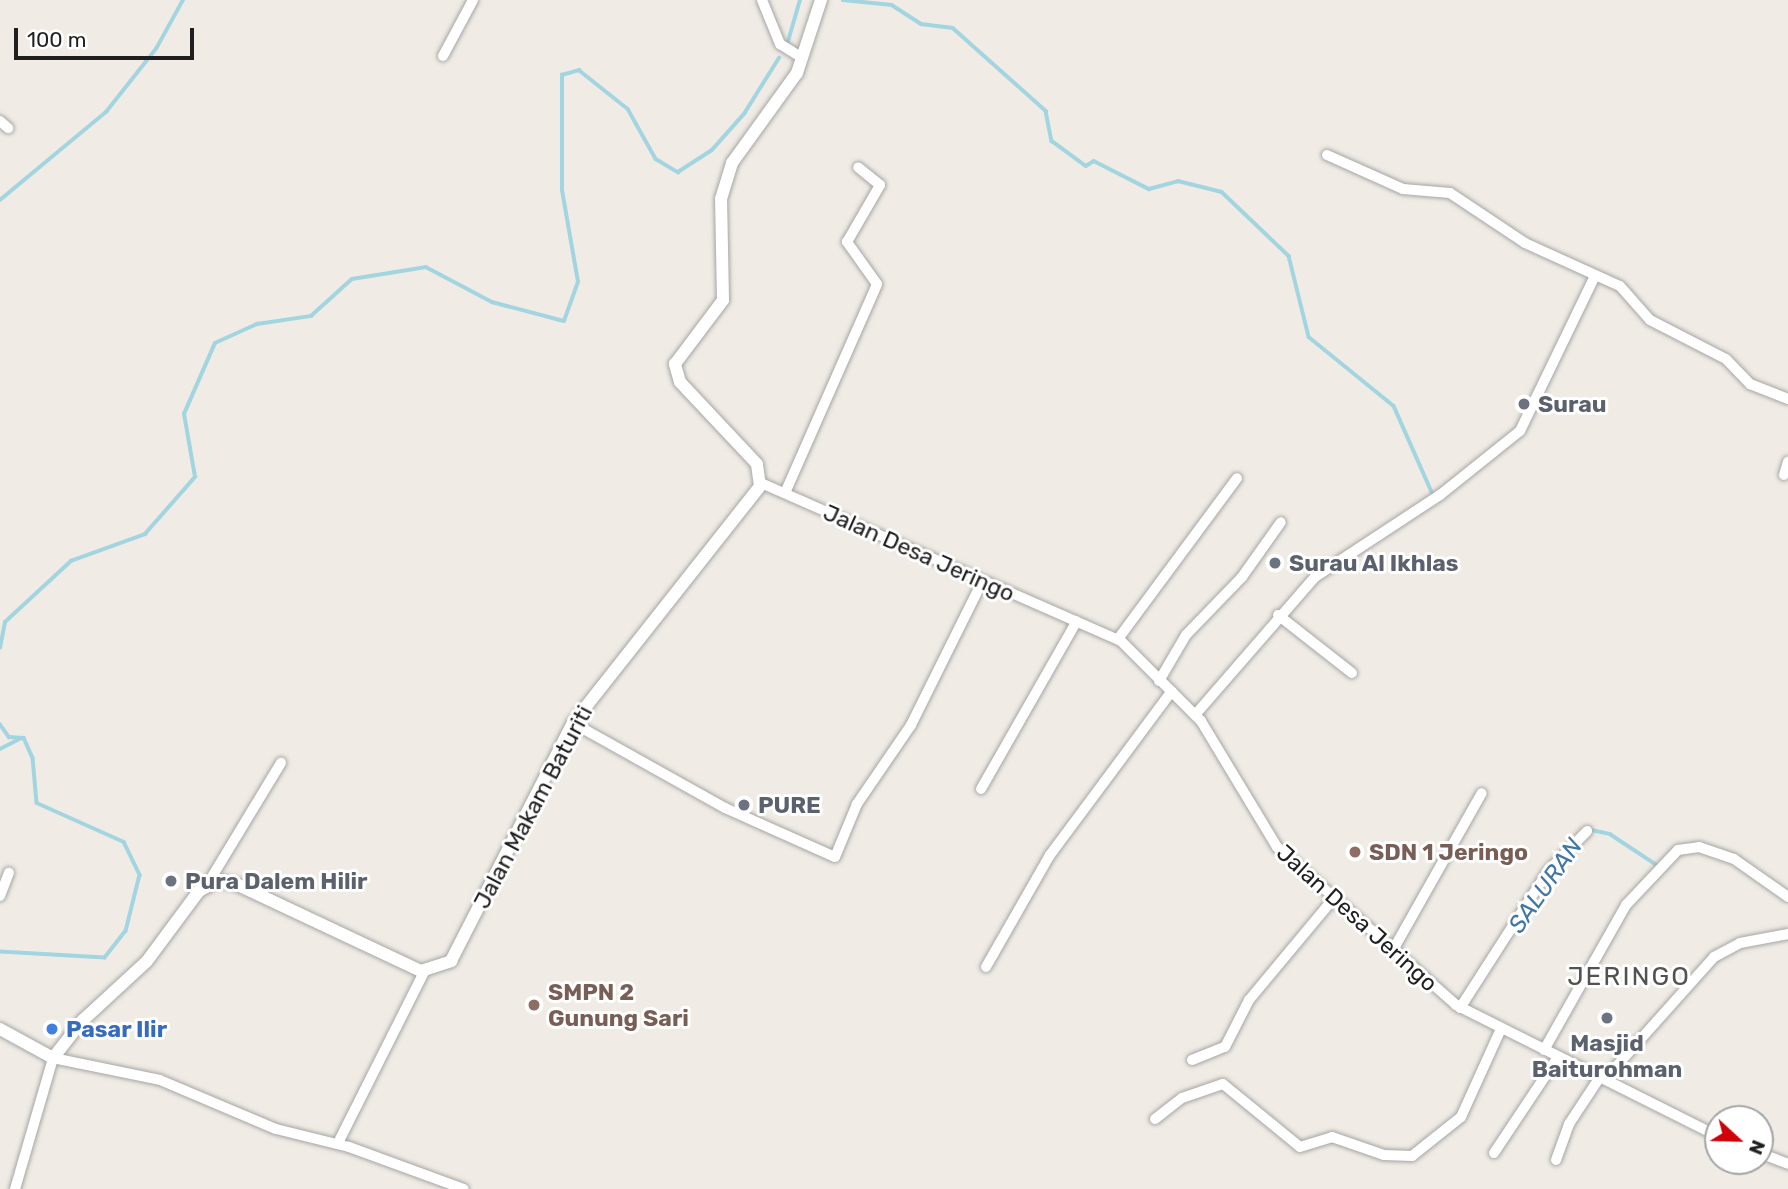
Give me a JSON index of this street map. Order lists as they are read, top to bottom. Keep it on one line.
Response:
{"streets":{"street":["Jalan Desa Jeringo","Jalan Makam Baturiti"]},"crossings":[["Jalan Desa Jeringo","Jalan Makam Baturiti"]],"districts":["JERINGO"],"water":["SALURAN"],"places":["Surau","Surau Al Ikhlas","PURE","SDN 1 Jeringo","Pura Dalem Hilir","SMPN 2 Gunung Sari","Masjid Baiturohman","Pasar Ilir"],"scale_bar":"100 m","north":"right"}
